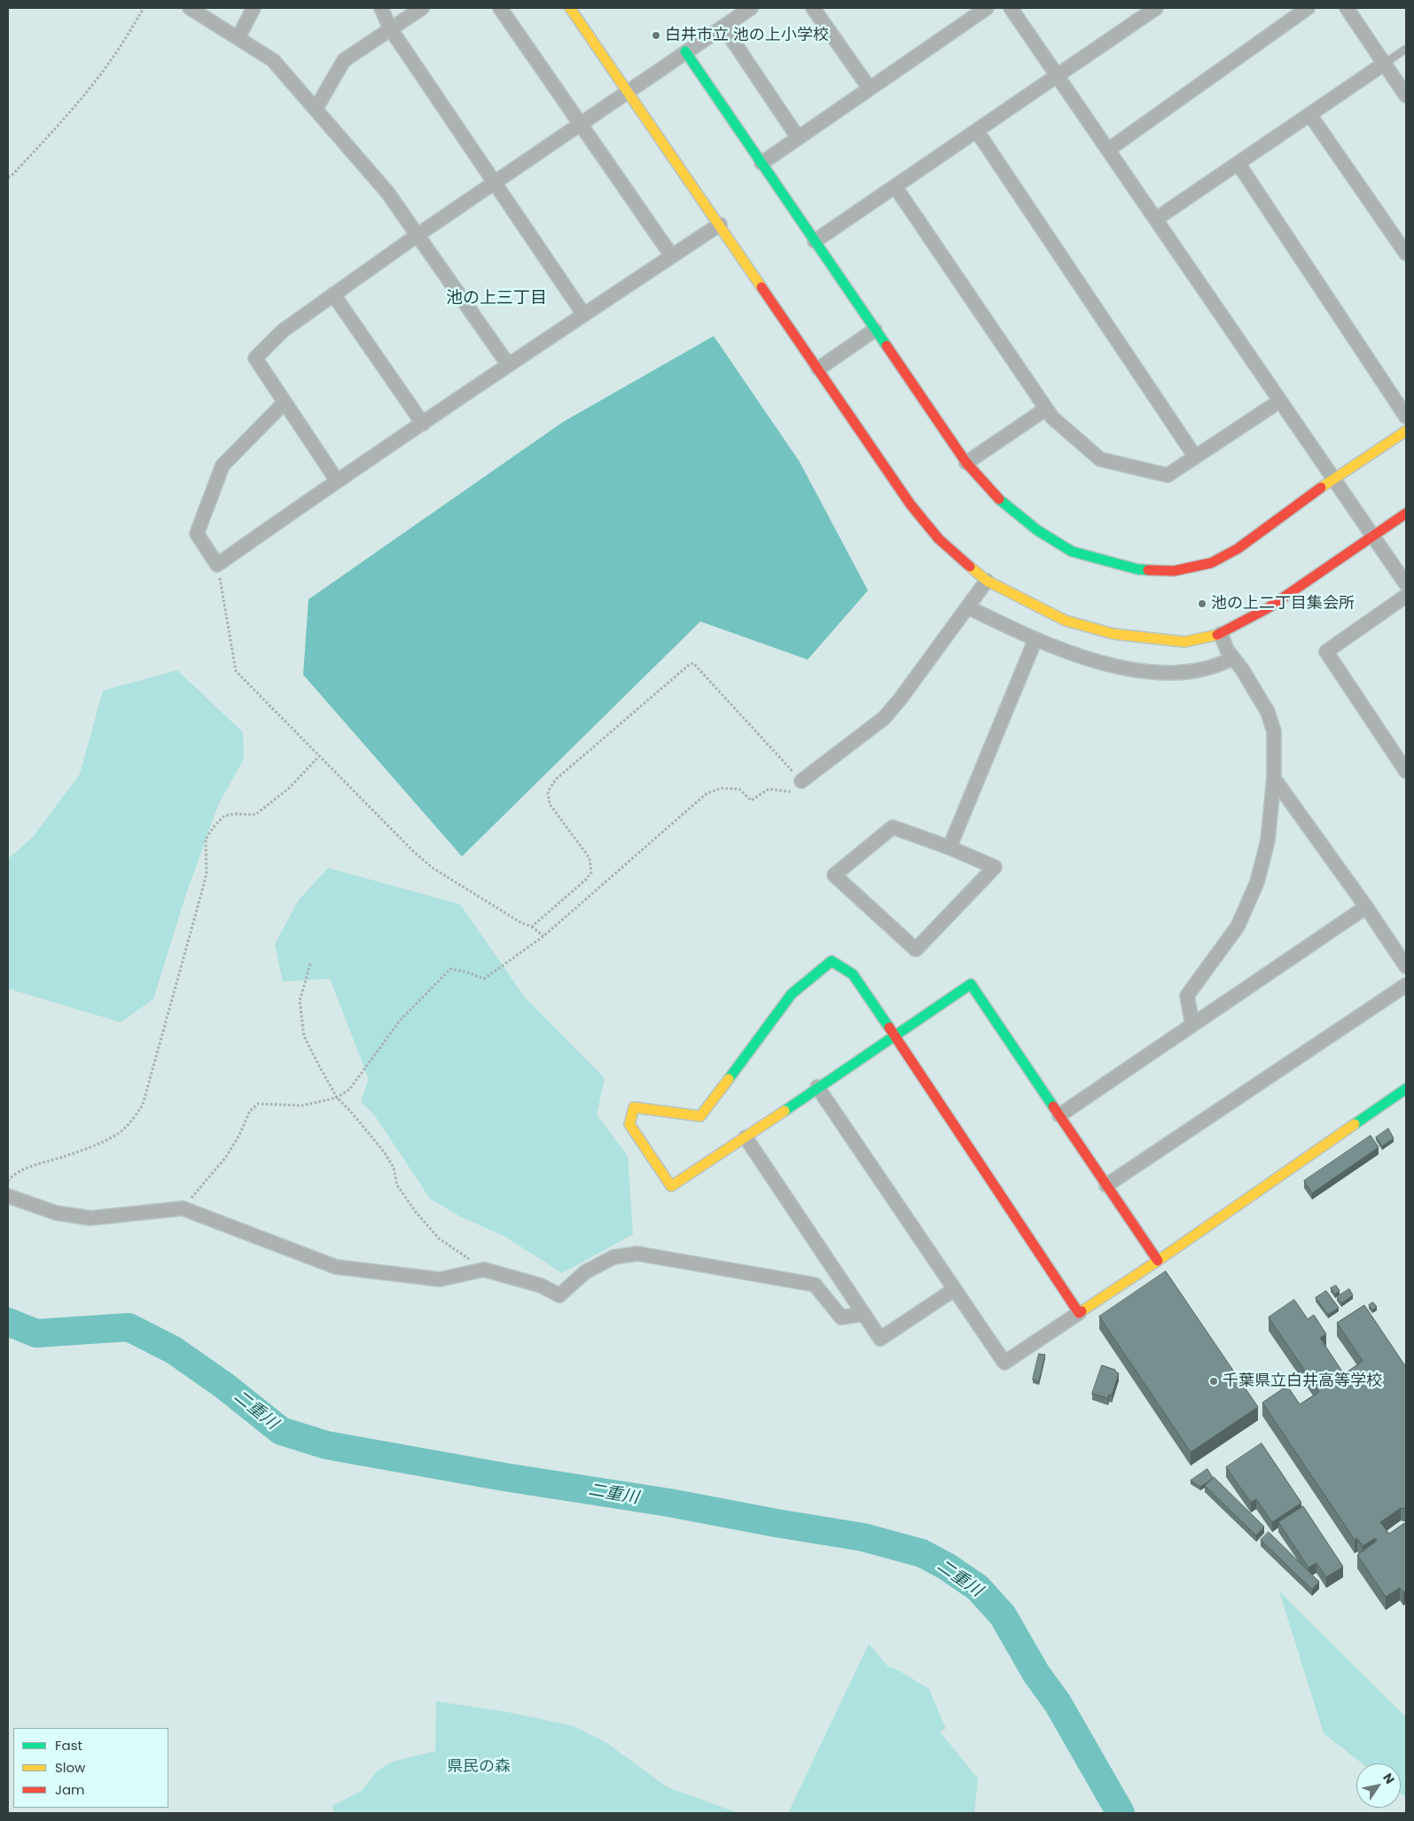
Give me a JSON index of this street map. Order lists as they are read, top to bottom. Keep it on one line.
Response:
{"districts":["池の上三丁目"],"water":["二重川"],"parks":["県民の森"],"places":["白井市立 池の上小学校","池の上二丁目集会所","千葉県立白井高等学校"],"legend":["Fast","Slow","Jam"],"north":"top right"}
